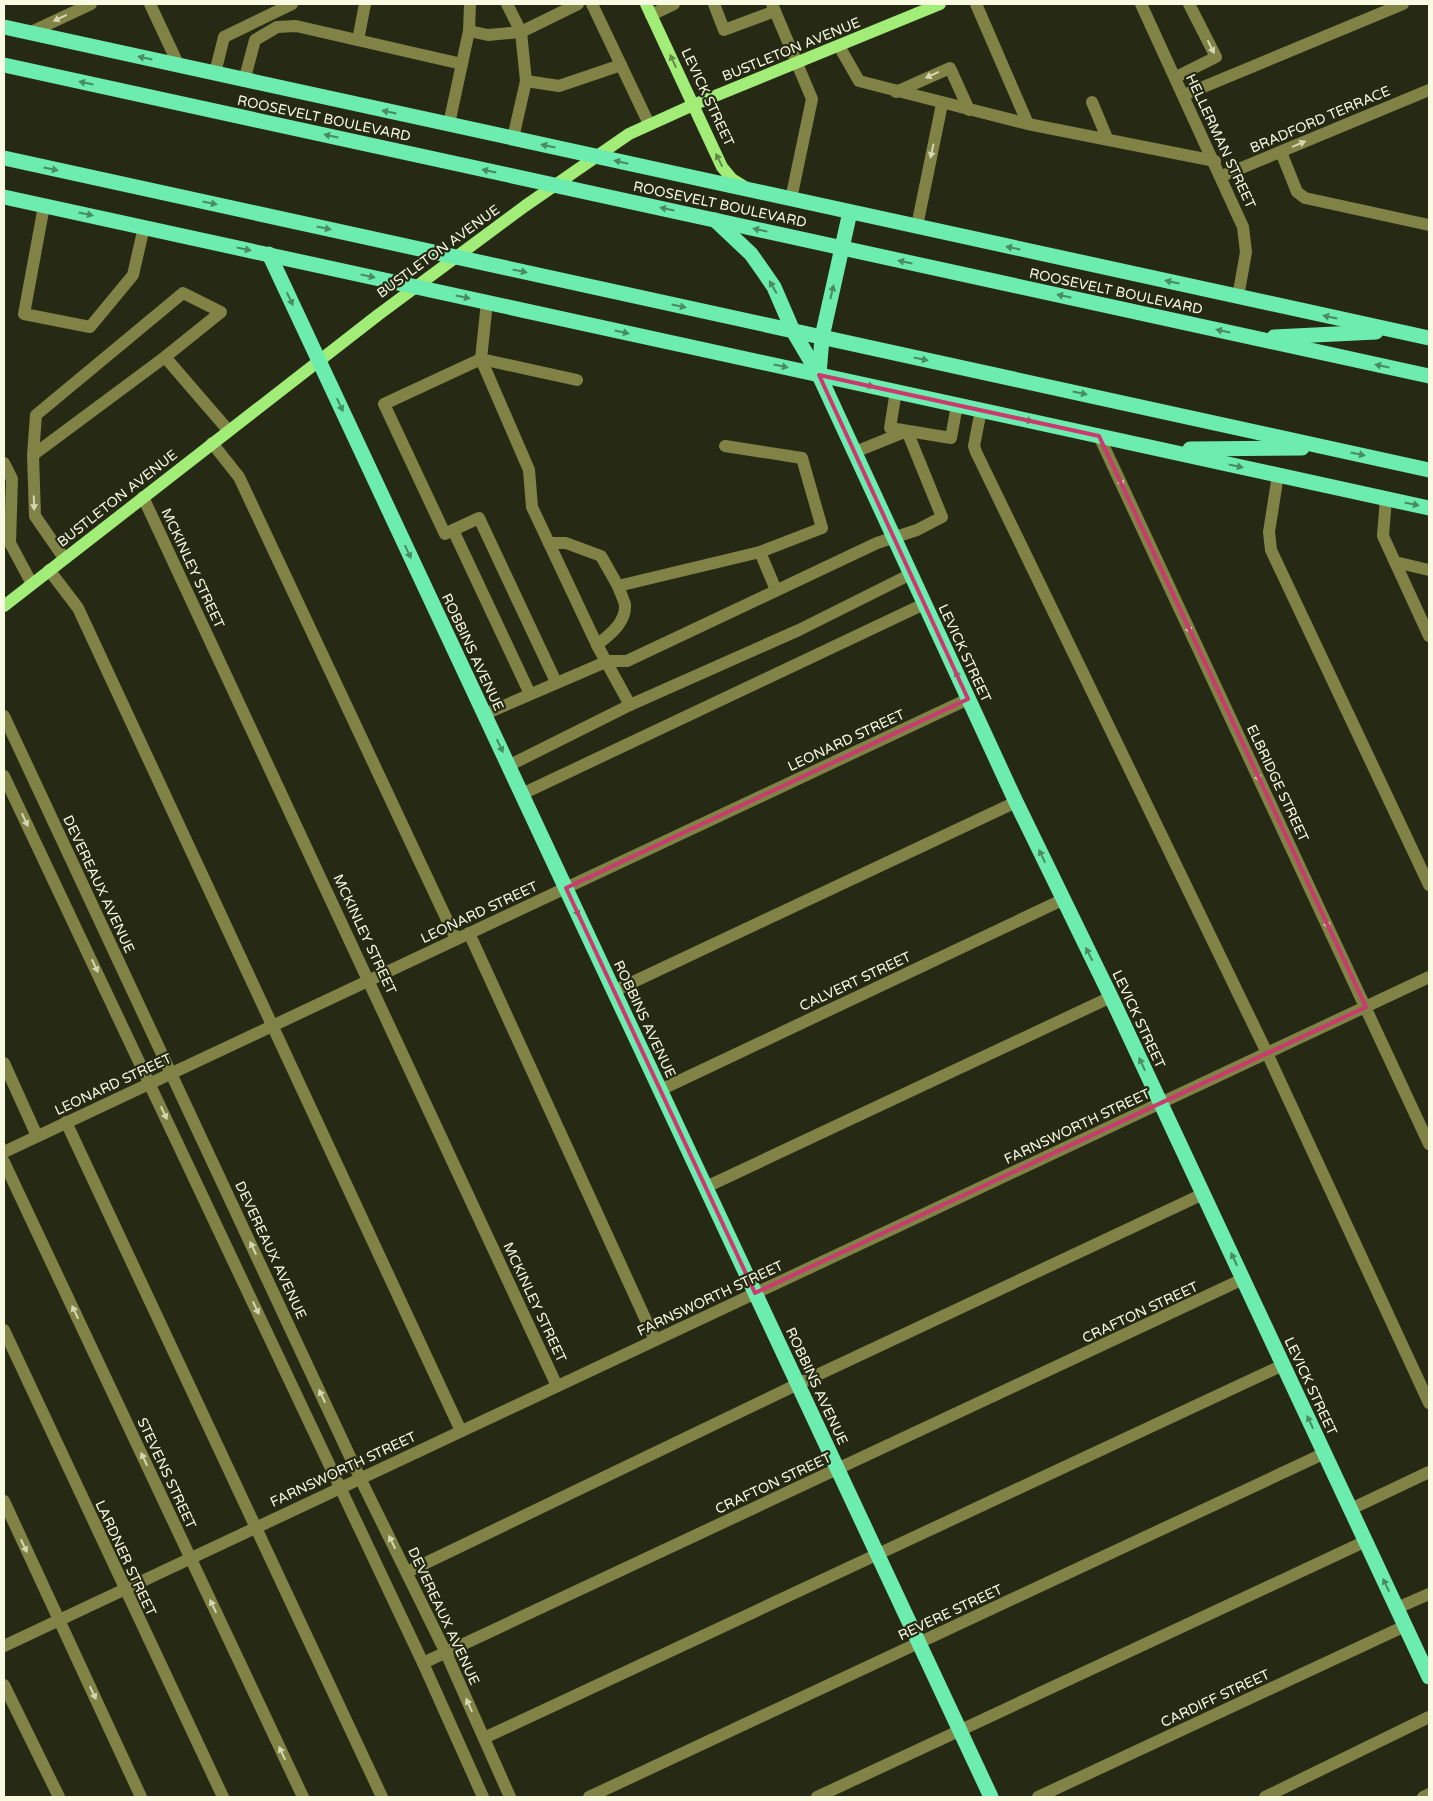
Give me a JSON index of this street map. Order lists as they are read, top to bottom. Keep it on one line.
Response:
{"streets":{"highway":["LEVICK STREET","ROOSEVELT BOULEVARD","ROBBINS AVENUE"],"main road":["BUSTLETON AVENUE"],"street":["BRADFORD TERRACE","HELLERMAN STREET","MCKINLEY STREET","LEONARD STREET","ELBRIDGE STREET","DEVEREAUX AVENUE","CALVERT STREET","FARNSWORTH STREET","CRAFTON STREET","STEVENS STREET","LARDNER STREET","REVERE STREET","CARDIFF STREET"]},"crossings":[["BUSTLETON AVENUE","LEVICK STREET"],["BUSTLETON AVENUE","ROOSEVELT BOULEVARD"],["BUSTLETON AVENUE","MCKINLEY STREET"],["BUSTLETON AVENUE","ROBBINS AVENUE"],["LEVICK STREET","ROOSEVELT BOULEVARD"],["LEVICK STREET","LEONARD STREET"],["LEVICK STREET","CALVERT STREET"],["LEVICK STREET","FARNSWORTH STREET"],["LEVICK STREET","CRAFTON STREET"],["LEVICK STREET","REVERE STREET"],["LEVICK STREET","CARDIFF STREET"],["ROOSEVELT BOULEVARD","HELLERMAN STREET"],["BRADFORD TERRACE","HELLERMAN STREET"],["MCKINLEY STREET","LEONARD STREET"],["MCKINLEY STREET","FARNSWORTH STREET"],["ROBBINS AVENUE","LEONARD STREET"],["ROBBINS AVENUE","CALVERT STREET"],["ROBBINS AVENUE","FARNSWORTH STREET"],["ROBBINS AVENUE","CRAFTON STREET"],["ROBBINS AVENUE","REVERE STREET"],["LEONARD STREET","DEVEREAUX AVENUE"],["ELBRIDGE STREET","FARNSWORTH STREET"],["DEVEREAUX AVENUE","FARNSWORTH STREET"],["DEVEREAUX AVENUE","CRAFTON STREET"],["FARNSWORTH STREET","STEVENS STREET"],["FARNSWORTH STREET","LARDNER STREET"]],"one_way":["LEVICK STREET","ROBBINS AVENUE"]}
